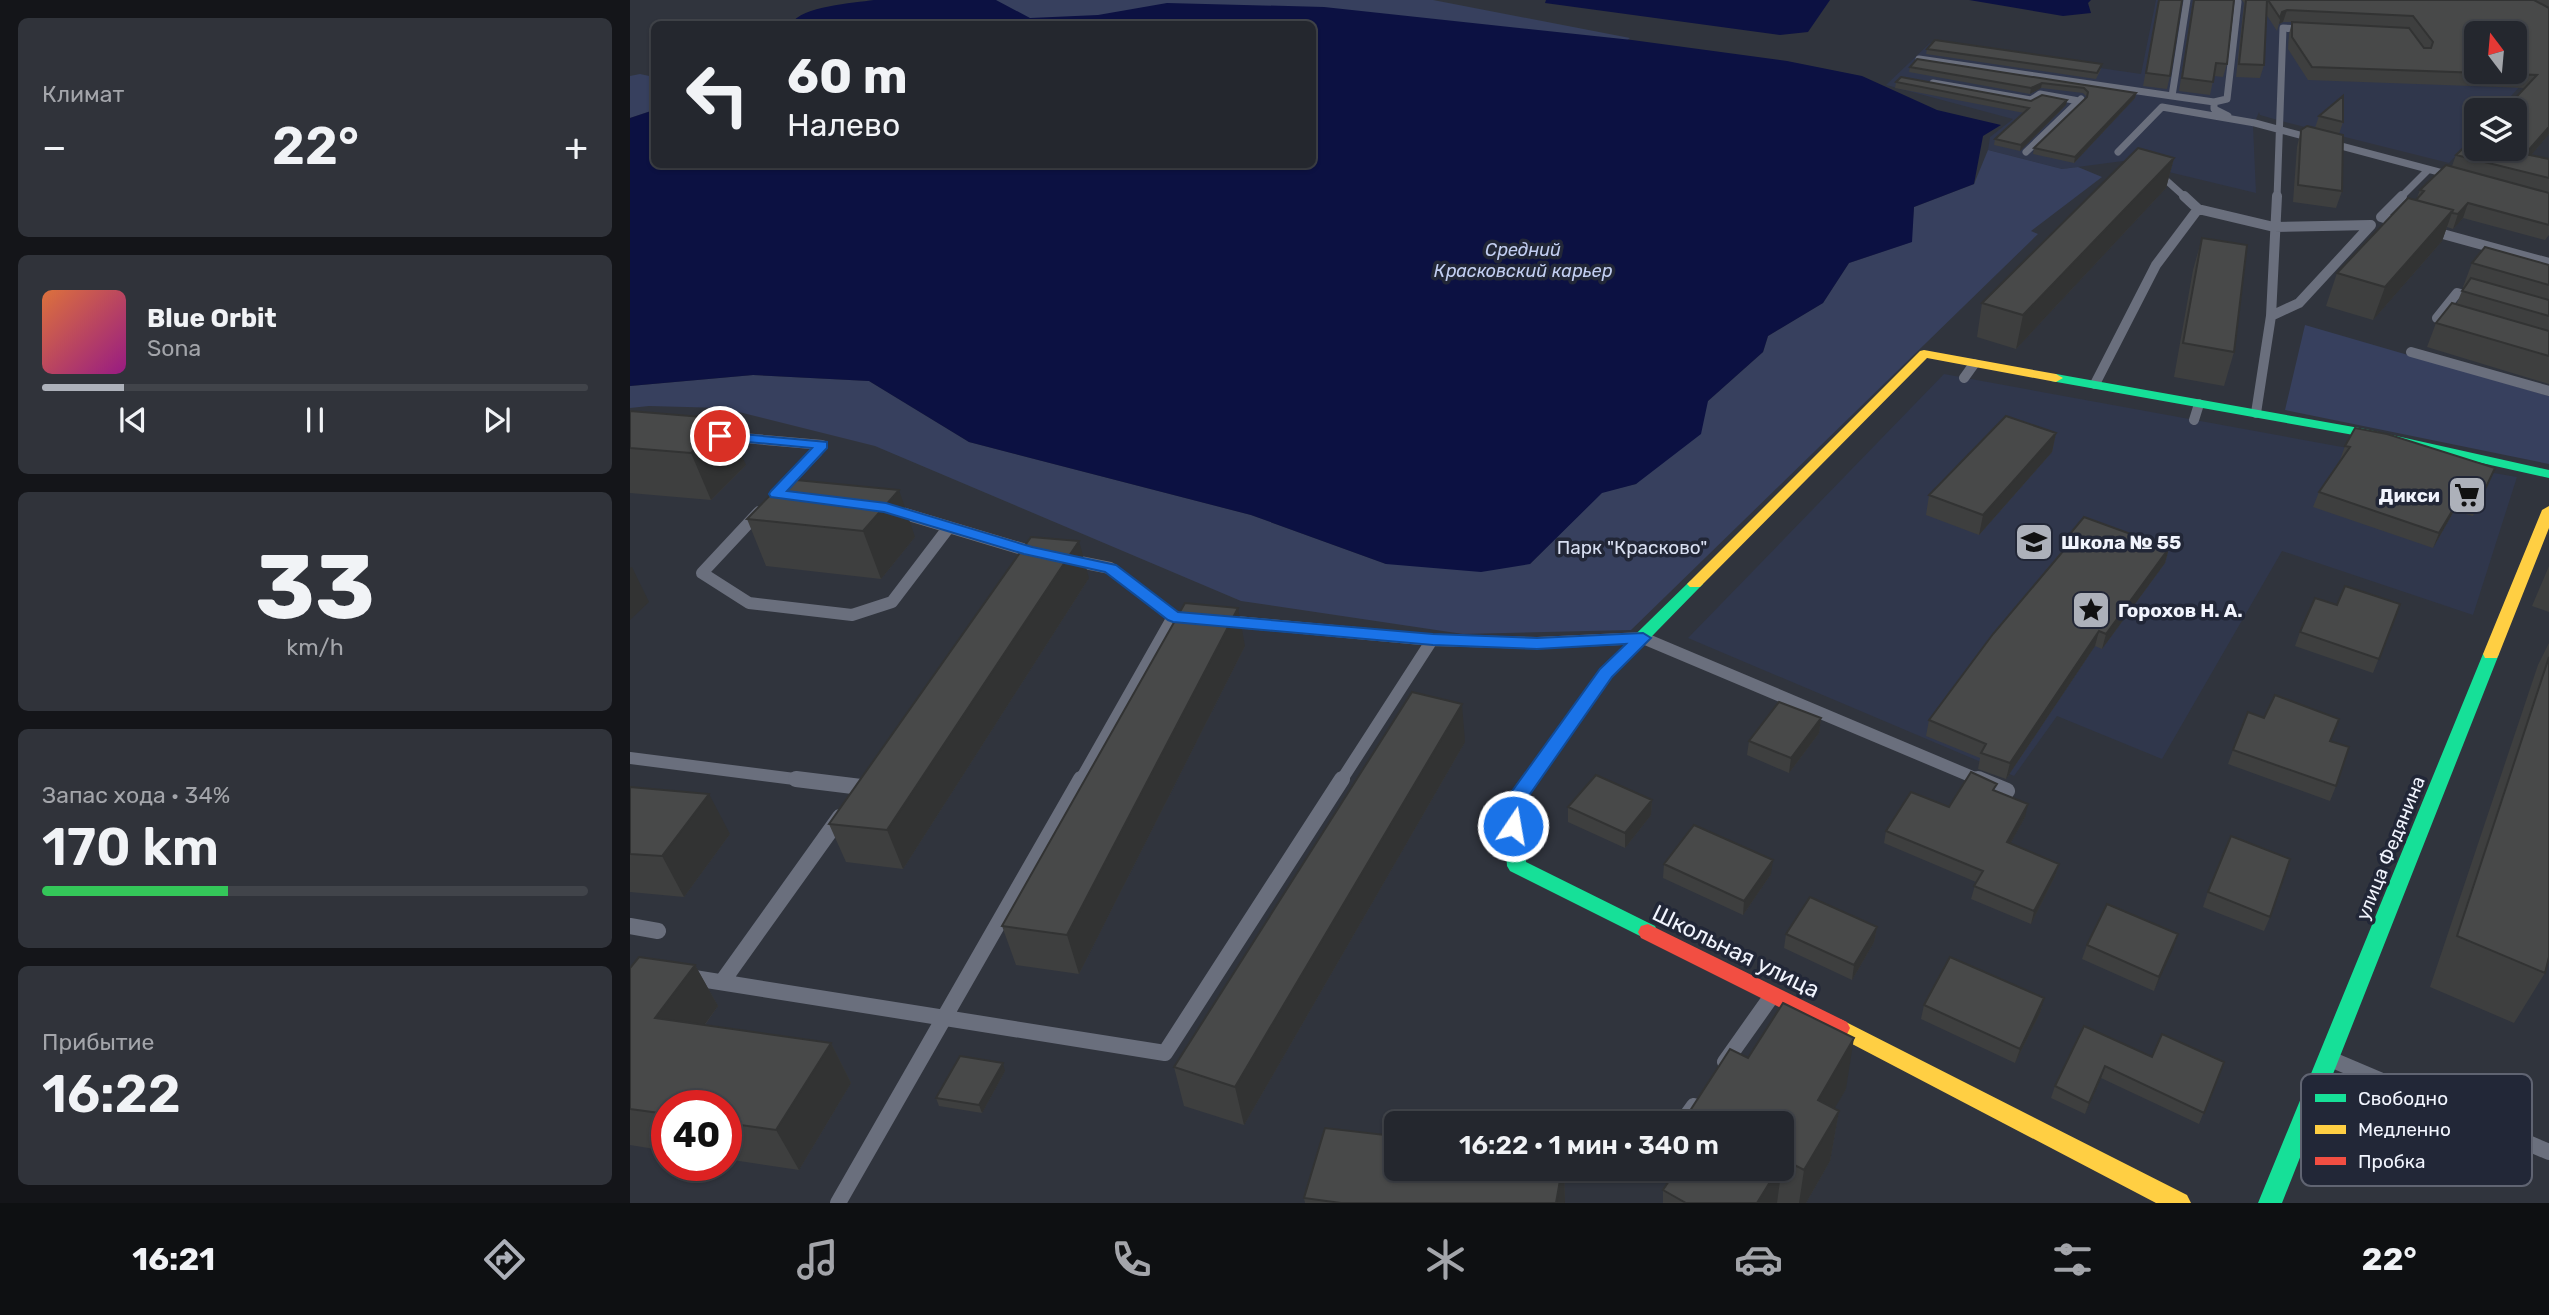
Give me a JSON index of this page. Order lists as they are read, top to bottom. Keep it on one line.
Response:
{"streets":{"street":["улица Федянина","Школьная улица"]},"water":["Средний Красковский карьер"],"parks":["Парк \"Красково\""],"places":{"supermarket":["Дикси"],"school or university":["Школа № 55"],"place":["Горохов Н. А."]},"legend":["Свободно","Медленно","Пробка"],"north":"top","page":{"tile":["Климат",["33","km/h"],["Запас хода · 34%","170 km"],["Прибытие","16:22"]],"turn":["60 m","Налево"],"heat":["−","22°","+"],"song":["Blue Orbit","Sona"],"limit":"40","trip":"16:22 · 1 мин · 340 m","tabs":["16:21","22°"]}}
